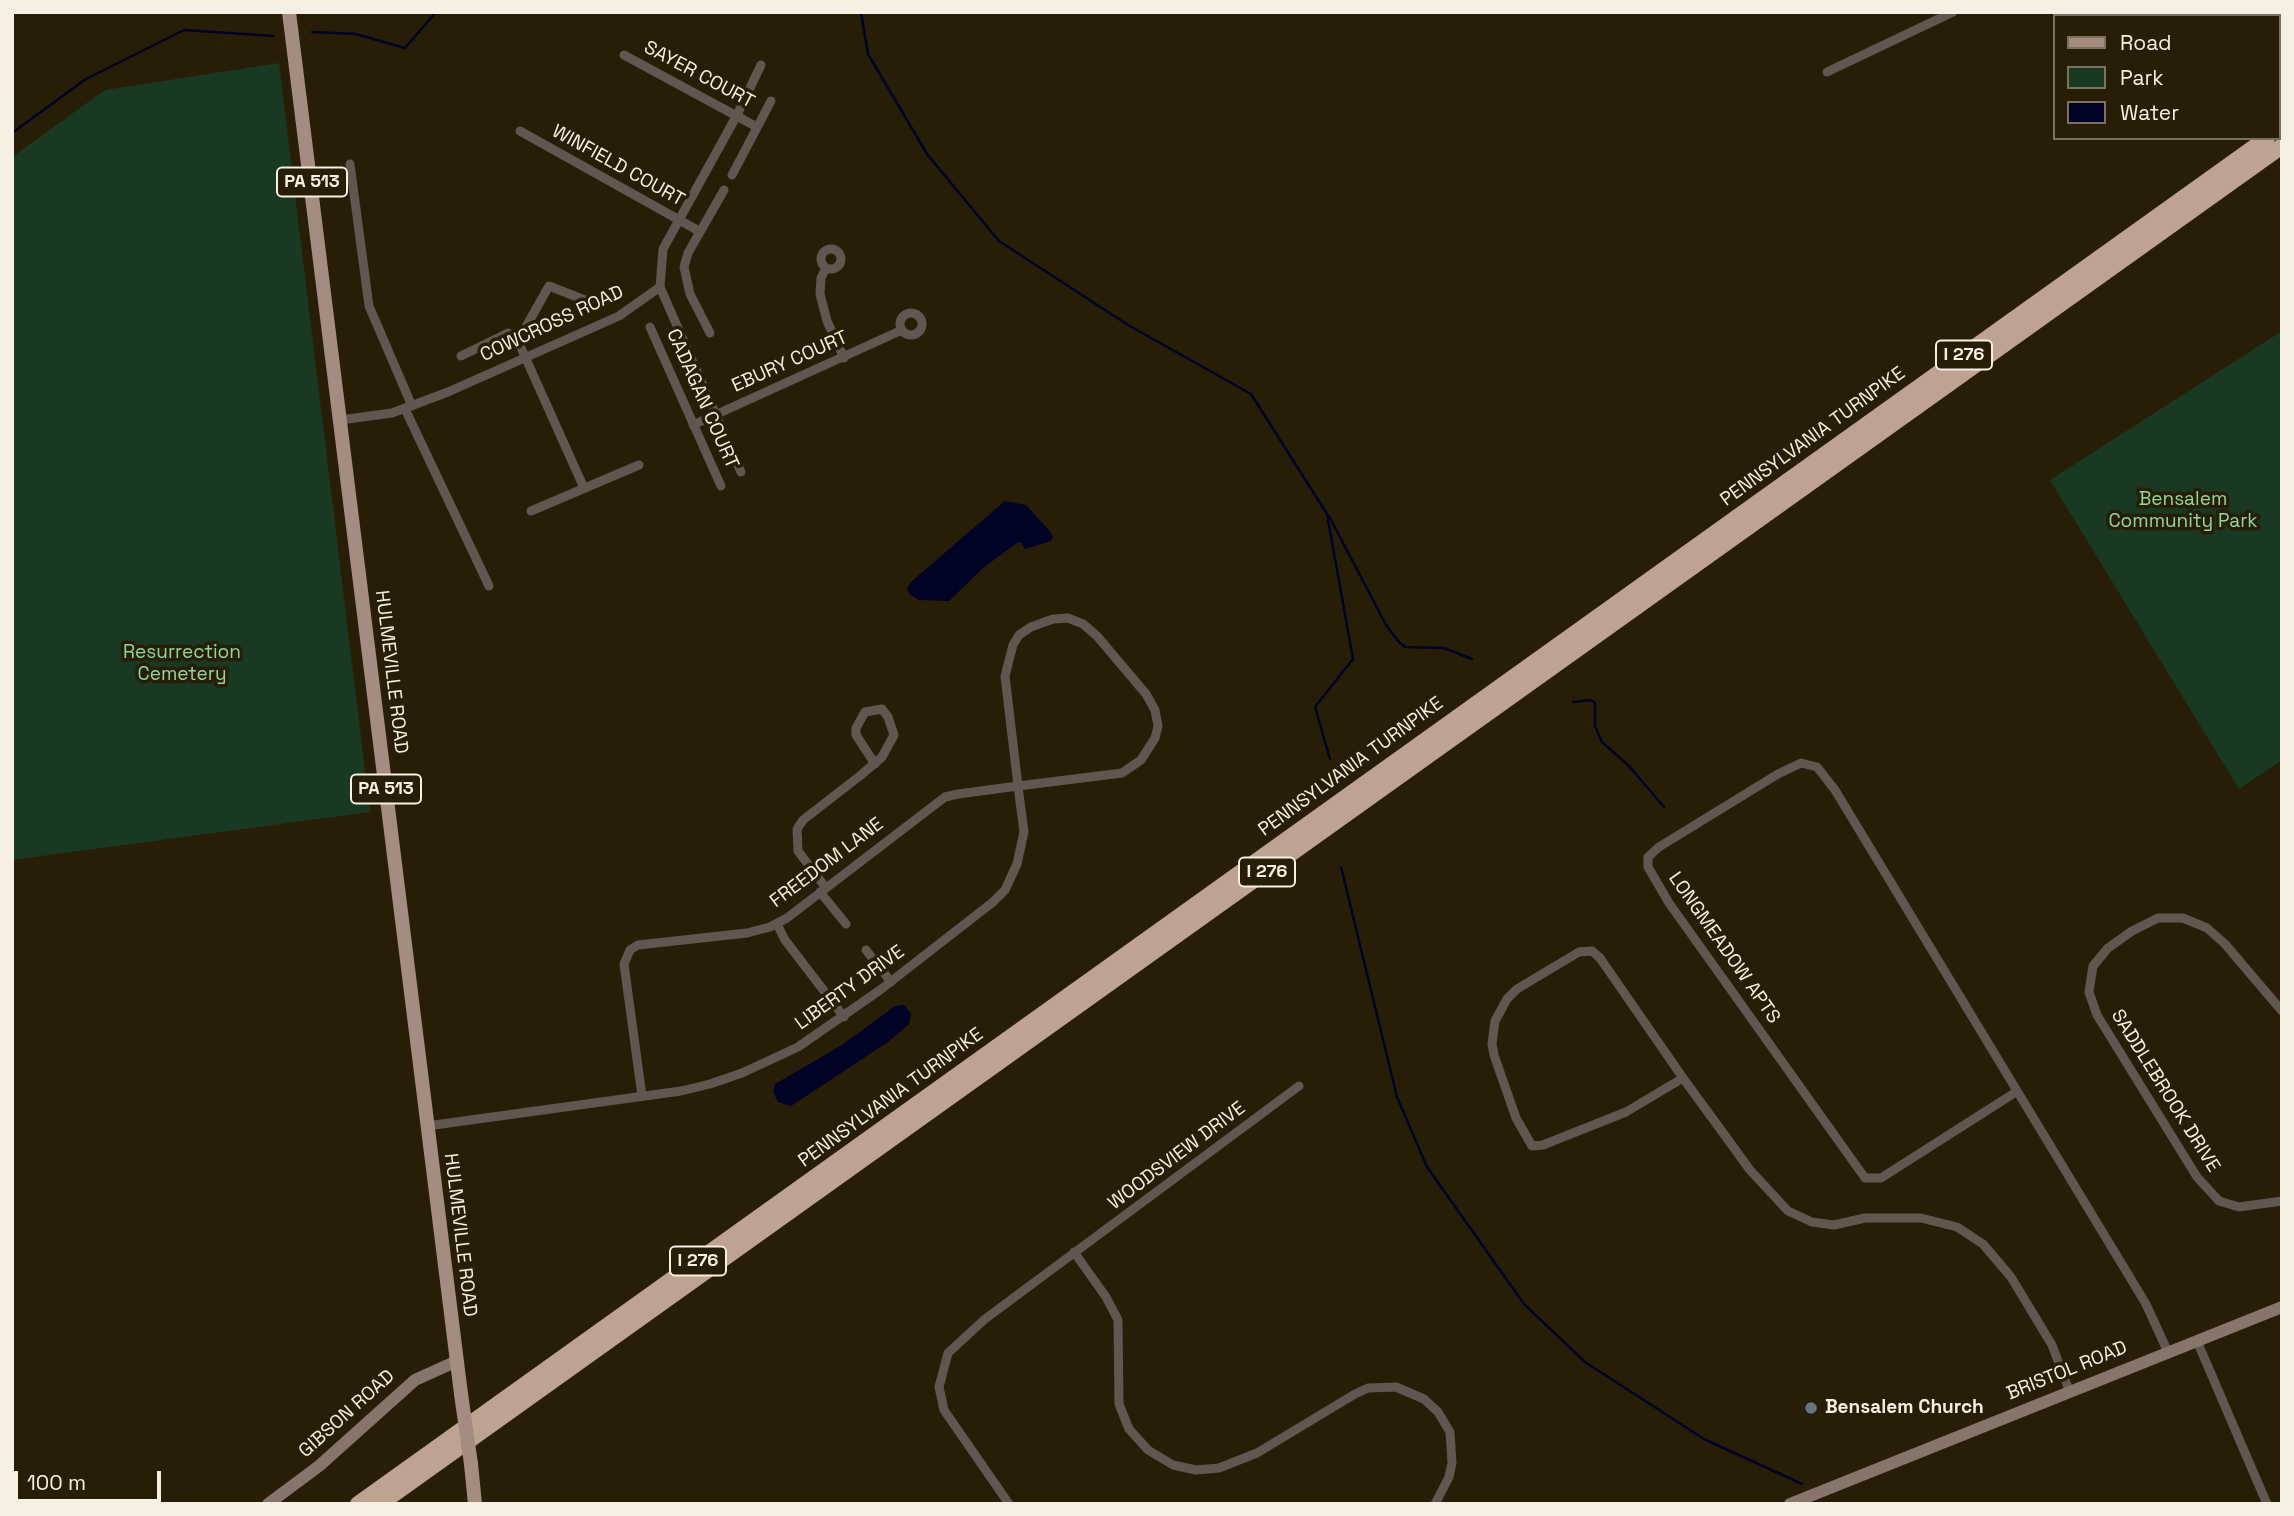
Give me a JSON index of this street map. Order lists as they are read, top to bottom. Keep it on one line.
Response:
{"streets":{"highway":["I 276","PENNSYLVANIA TURNPIKE"],"main road":["PA 513","HULMEVILLE ROAD","BRISTOL ROAD","GIBSON ROAD"],"street":["SAYER COURT","WINFIELD COURT","COWCROSS ROAD","EBURY COURT","CADAGAN COURT","FREEDOM LANE","LONGMEADOW APTS","LIBERTY DRIVE","SADDLEBROOK DRIVE","WOODSVIEW DRIVE"]},"crossings":[["COWCROSS ROAD","HULMEVILLE ROAD"],["EBURY COURT","CADAGAN COURT"],["HULMEVILLE ROAD","LIBERTY DRIVE"],["HULMEVILLE ROAD","GIBSON ROAD"],["FREEDOM LANE","LIBERTY DRIVE"],["LONGMEADOW APTS","BRISTOL ROAD"]],"parks":["Bensalem Community Park","Resurrection Cemetery"],"places":["Bensalem Church"],"legend":["Road","Park","Water"],"scale_bar":"100 m"}
